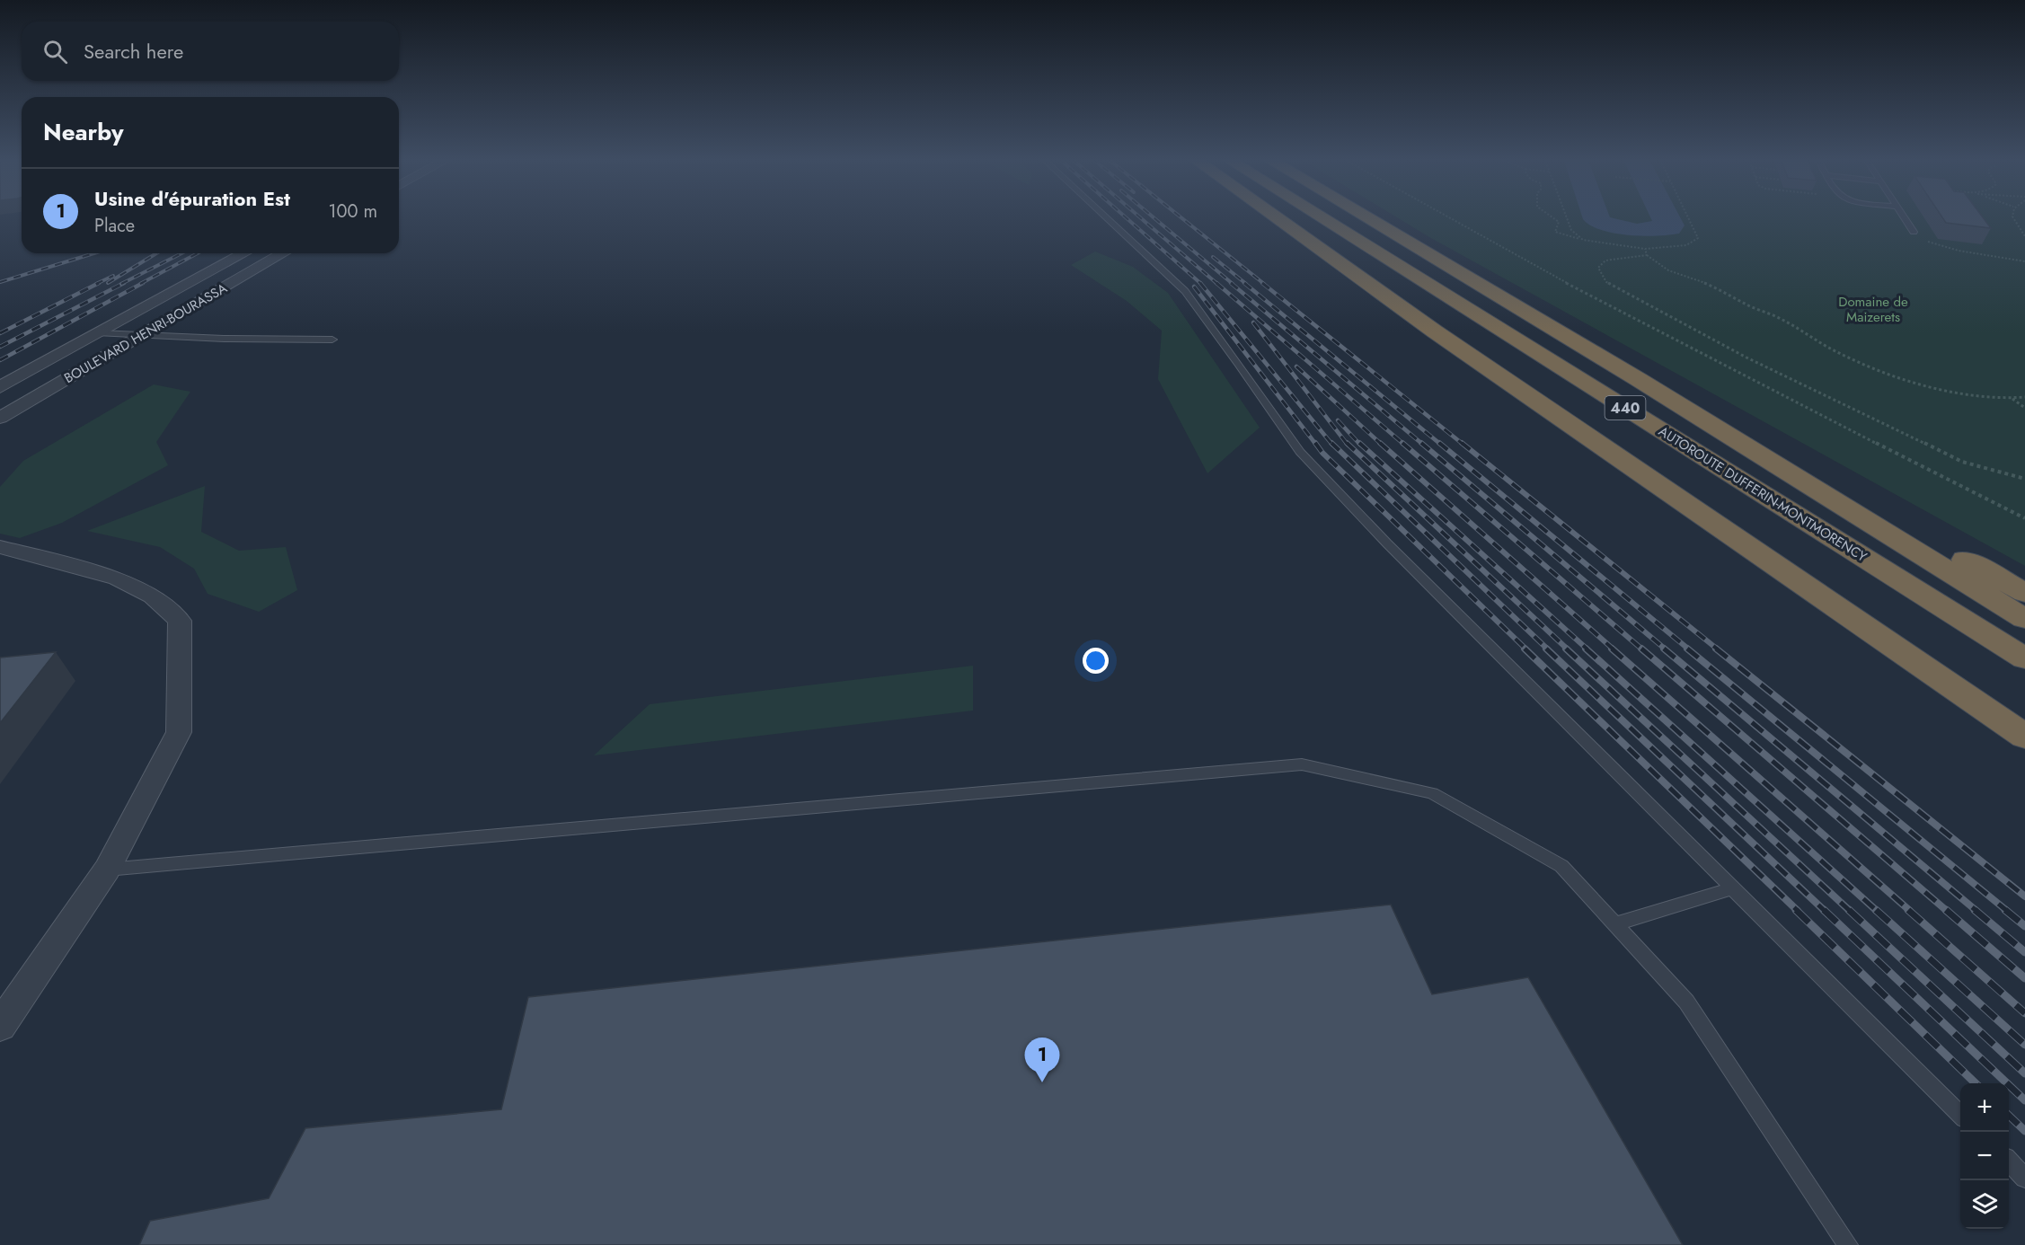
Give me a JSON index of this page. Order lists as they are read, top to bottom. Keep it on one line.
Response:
{"streets":{"highway":["440","AUTOROUTE DUFFERIN-MONTMORENCY"],"street":["BOULEVARD HENRI-BOURASSA"]},"parks":["Domaine de Maizerets"],"page":{"search":"Search here","heading":"Nearby","list":[{"mark":"1","name":"Usine d'épuration Est","note":"Place","value":"100 m"}],"pins":"1","map_buttons":["+","−"]}}
